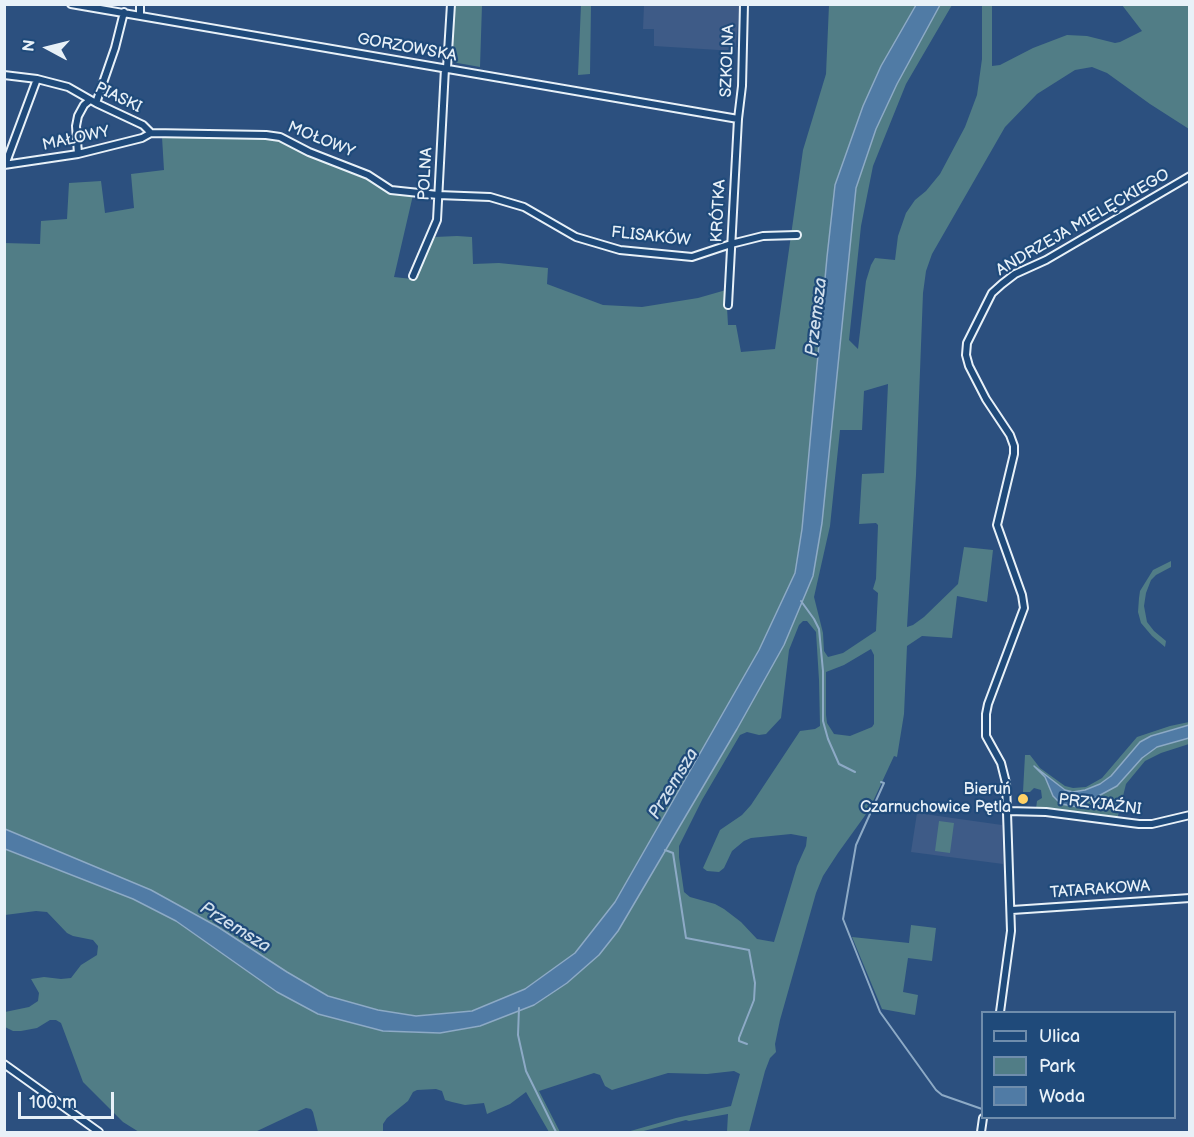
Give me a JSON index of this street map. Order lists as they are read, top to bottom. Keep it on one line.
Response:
{"streets":{"street":["GORZOWSKA","SZKOLNA","PIASKI","MAŁOWY","MOŁOWY","POLNA","KRÓTKA","ANDRZEJA MIELĘCKIEGO","FLISAKÓW","PRZYJAŹNI","TATARAKOWA"]},"crossings":[["GORZOWSKA","SZKOLNA"],["GORZOWSKA","POLNA"],["GORZOWSKA","KRÓTKA"],["SZKOLNA","KRÓTKA"],["PIASKI","MAŁOWY"],["PIASKI","MOŁOWY"],["MAŁOWY","MOŁOWY"],["MOŁOWY","POLNA"],["MOŁOWY","FLISAKÓW"],["POLNA","FLISAKÓW"],["KRÓTKA","FLISAKÓW"],["ANDRZEJA MIELĘCKIEGO","PRZYJAŹNI"],["ANDRZEJA MIELĘCKIEGO","TATARAKOWA"]],"water":["Przemsza"],"places":["Bieruń Czarnuchowice Pętla"],"legend":["Ulica","Park","Woda"],"scale_bar":"100 m","north":"left"}
